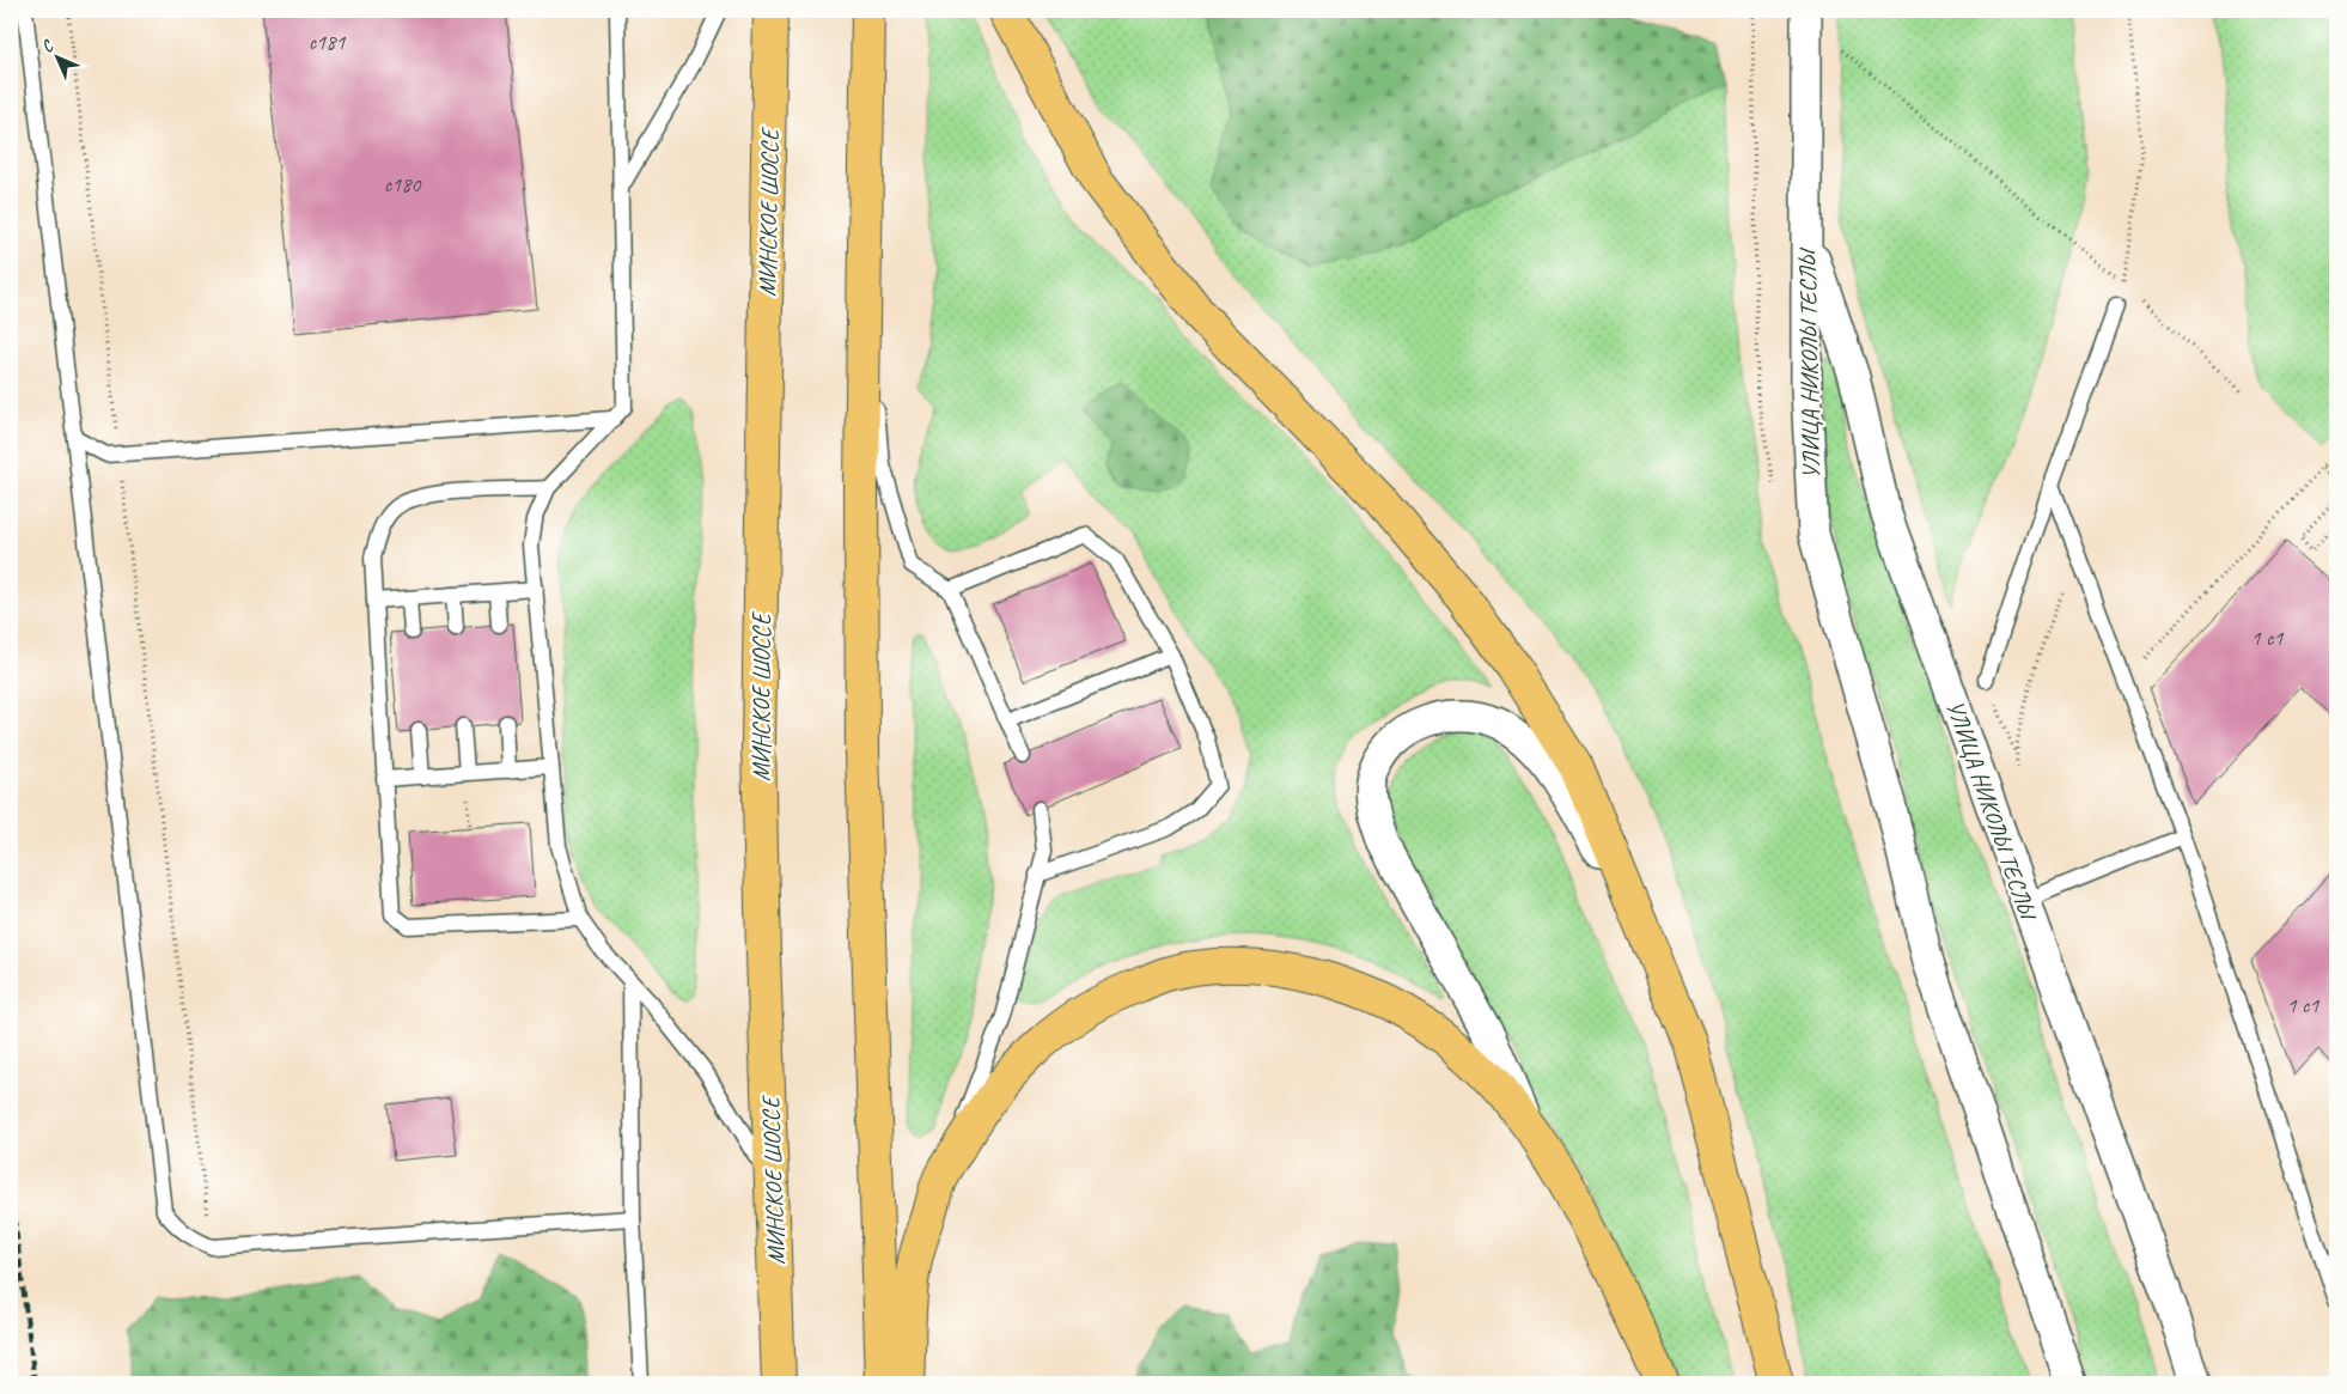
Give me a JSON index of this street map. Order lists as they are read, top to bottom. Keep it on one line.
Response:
{"streets":{"main road":["МИНСКОЕ ШОССЕ"],"street":["УЛИЦА НИКОЛЫ ТЕСЛЫ"]},"house_numbers":["с181","с180","1 с1","1 с1"],"north":"top left"}
